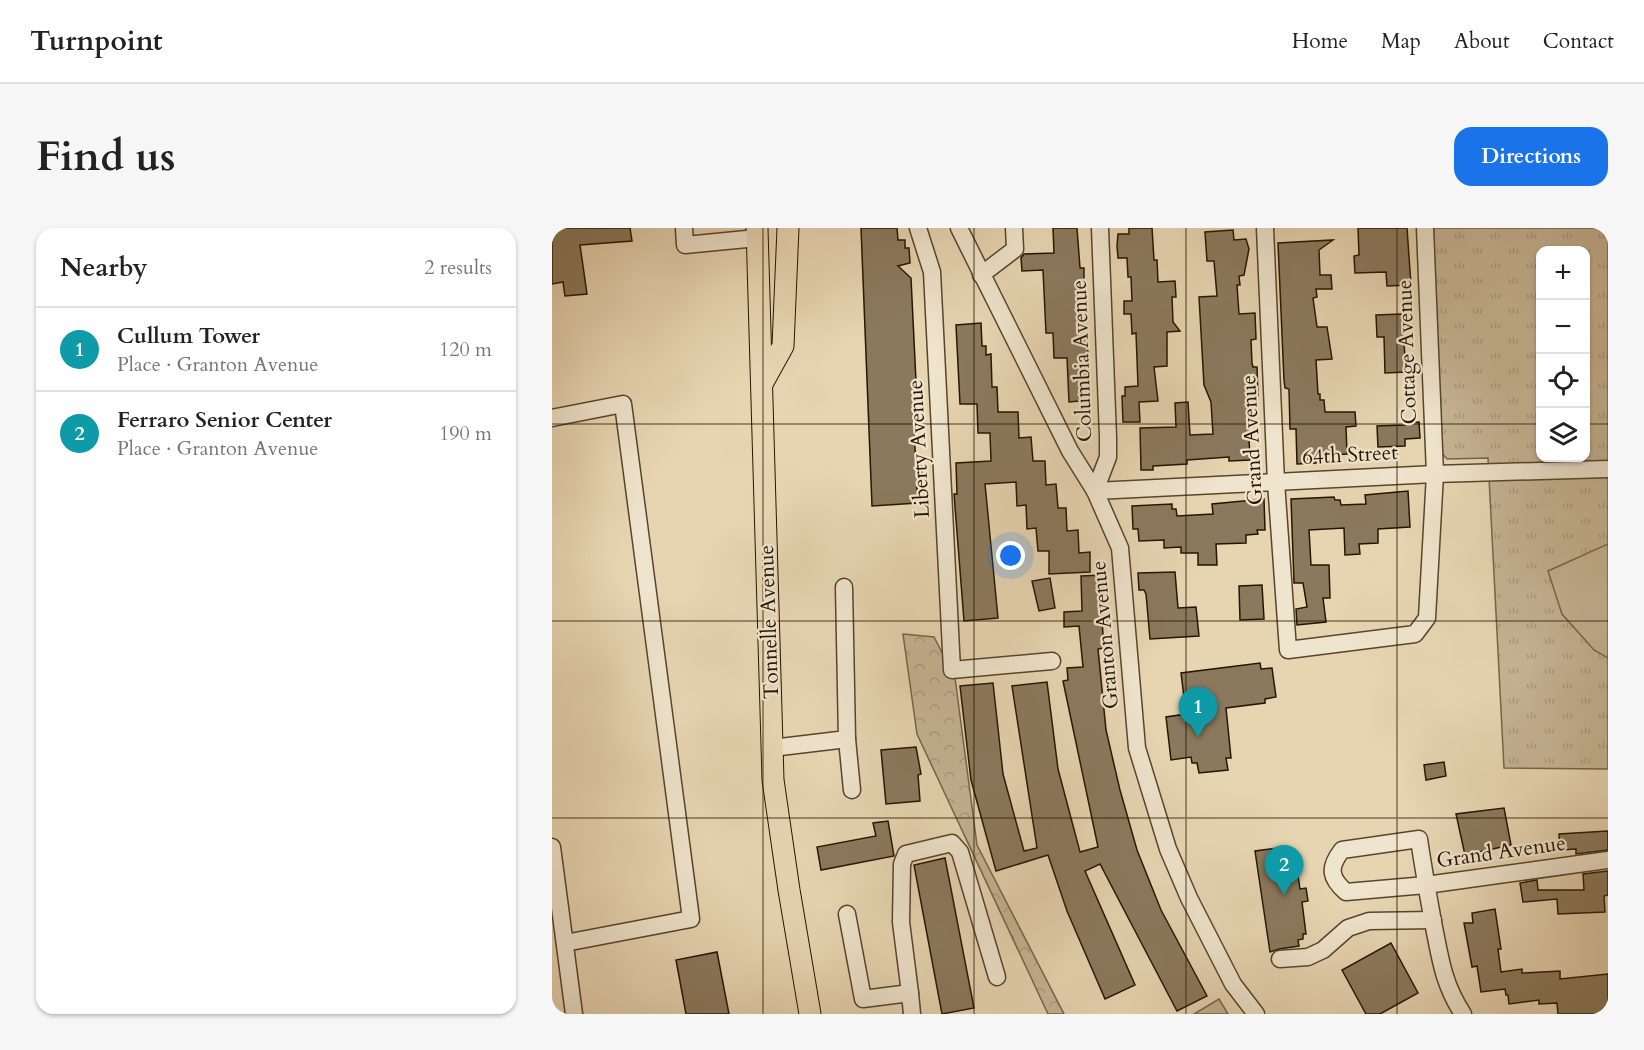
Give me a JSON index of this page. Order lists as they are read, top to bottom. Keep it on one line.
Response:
{"streets":{"main road":["Tonnelle Avenue"],"street":["Cottage Avenue","Columbia Avenue","Grand Avenue","Liberty Avenue","64th Street","Granton Avenue"]},"crossings":[["Cottage Avenue","Grand Avenue"],["Cottage Avenue","64th Street"],["Columbia Avenue","64th Street"],["Columbia Avenue","Granton Avenue"],["Grand Avenue","64th Street"],["64th Street","Granton Avenue"]],"page":{"header":"Turnpoint","nav":["Home","Map","About","Contact"],"buttons":"Directions","title":"Find us","heading":["Nearby","2 results"],"map_buttons":["+","−"],"list":[{"mark":"1","name":"Cullum Tower","note":"Place · Granton Avenue","value":"120 m"},{"mark":"2","name":"Ferraro Senior Center","note":"Place · Granton Avenue","value":"190 m"}],"pins":["1","2"]}}
